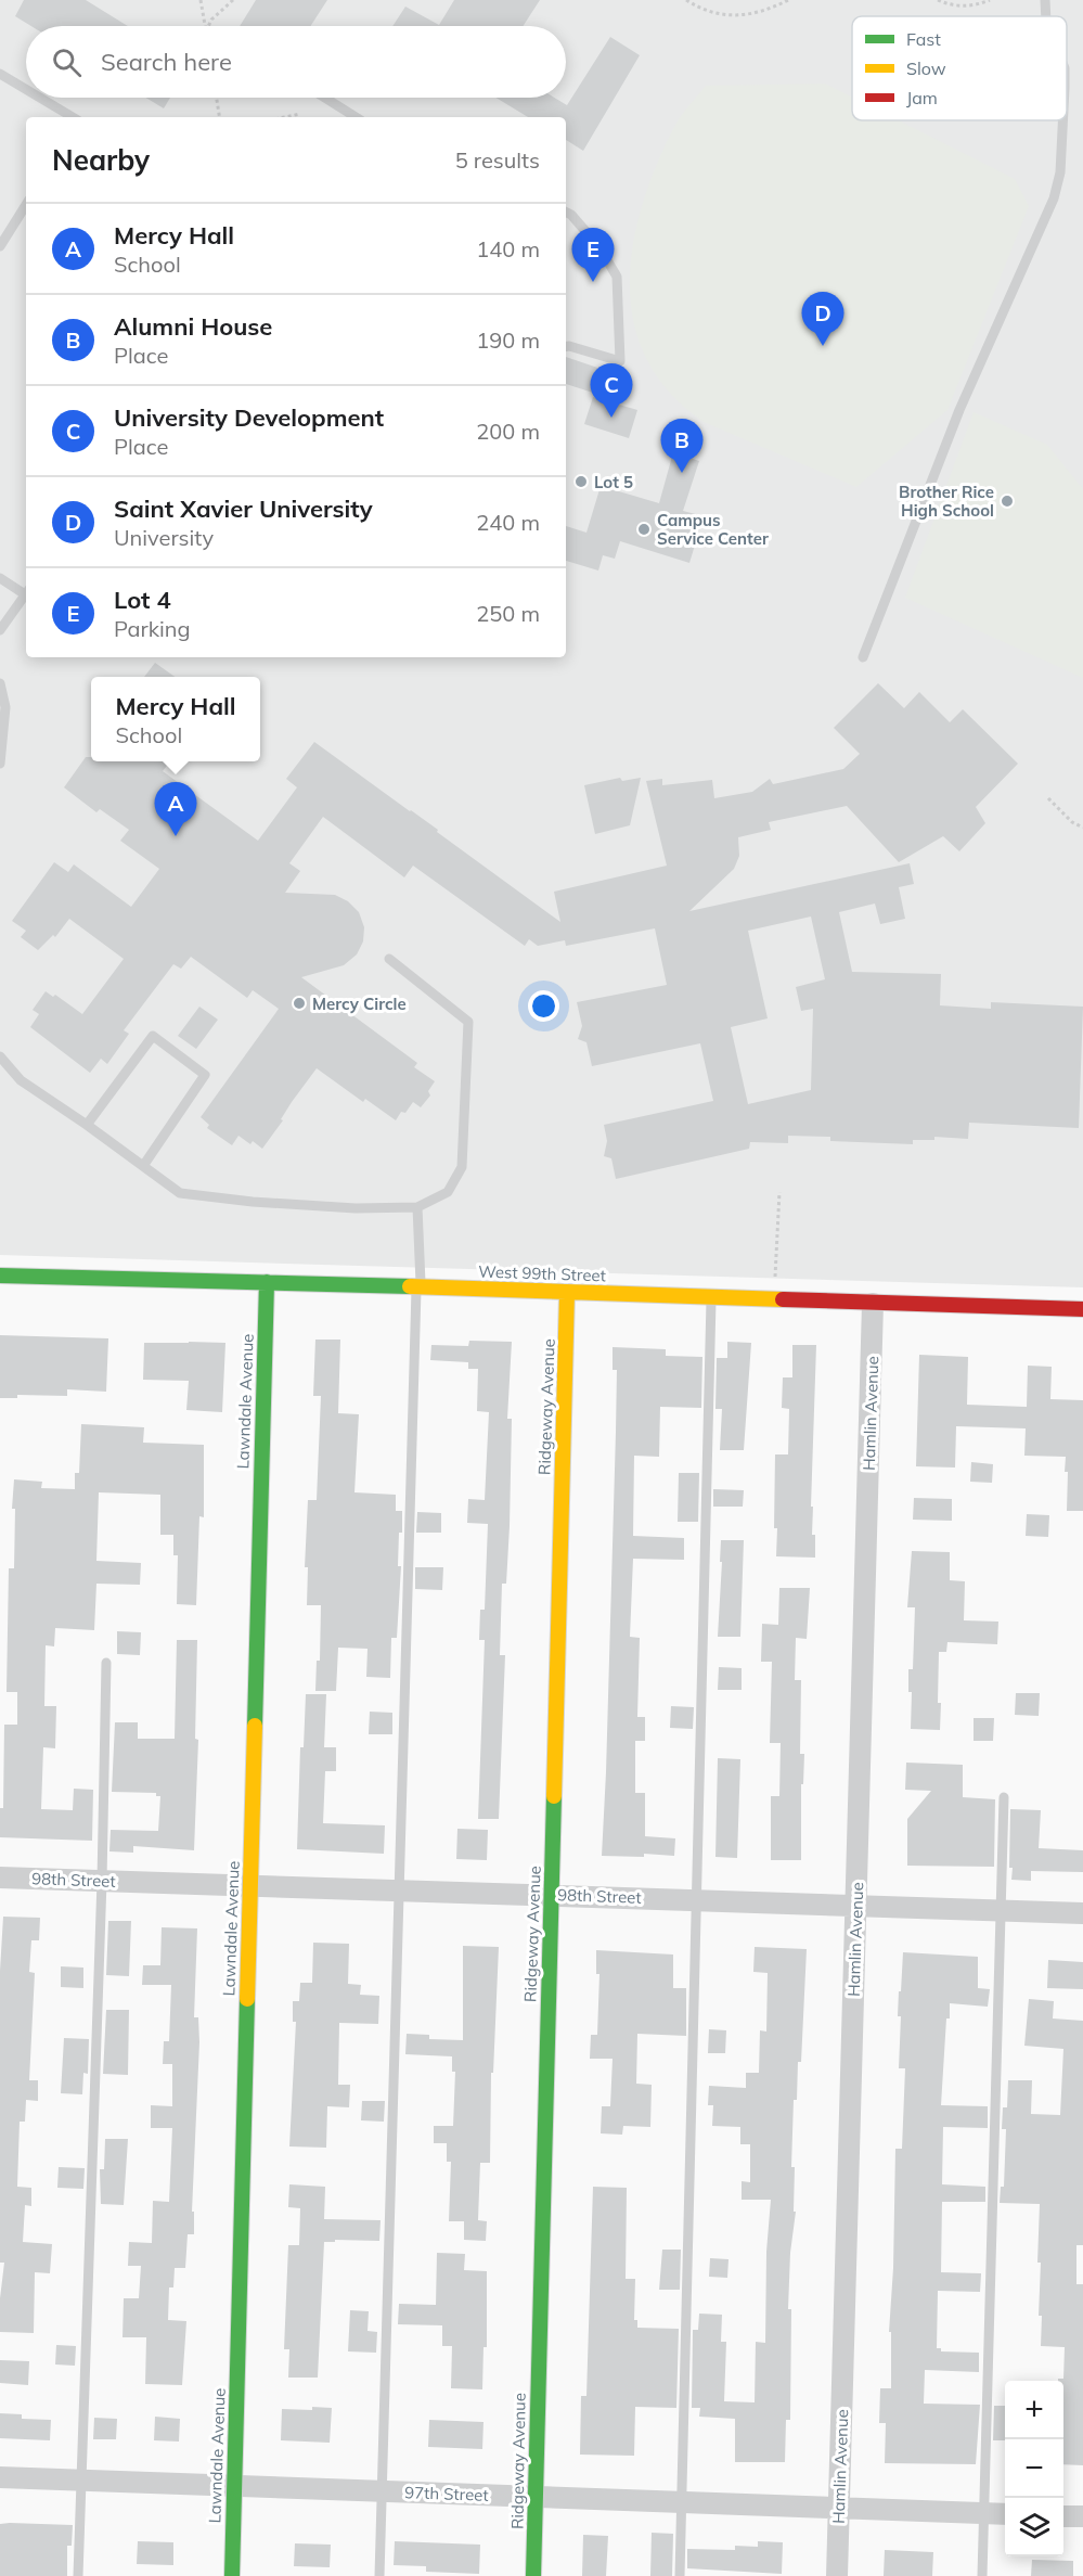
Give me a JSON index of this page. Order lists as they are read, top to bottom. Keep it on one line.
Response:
{"streets":{"street":["West 99th Street","Lawndale Avenue","Ridgeway Avenue","Hamlin Avenue","98th Street","97th Street"]},"crossings":[["West 99th Street","Lawndale Avenue"],["West 99th Street","Ridgeway Avenue"],["West 99th Street","Hamlin Avenue"],["Lawndale Avenue","98th Street"],["Lawndale Avenue","97th Street"],["Ridgeway Avenue","98th Street"],["Ridgeway Avenue","97th Street"],["Hamlin Avenue","98th Street"],["Hamlin Avenue","97th Street"]],"places":["Lot 5","Brother Rice High School","Campus Service Center","Mercy Circle"],"legend":["Fast","Slow","Jam"],"page":{"search":"Search here","heading":["Nearby","5 results"],"list":[{"mark":"A","name":"Mercy Hall","note":"School","value":"140 m"},{"mark":"B","name":"Alumni House","note":"Place","value":"190 m"},{"mark":"C","name":"University Development","note":"Place","value":"200 m"},{"mark":"D","name":"Saint Xavier University","note":"University","value":"240 m"},{"mark":"E","name":"Lot 4","note":"Parking","value":"250 m"}],"pins":["E","D","C","B","A"],"popup":["Mercy Hall","School"],"map_buttons":["+","−"]}}
